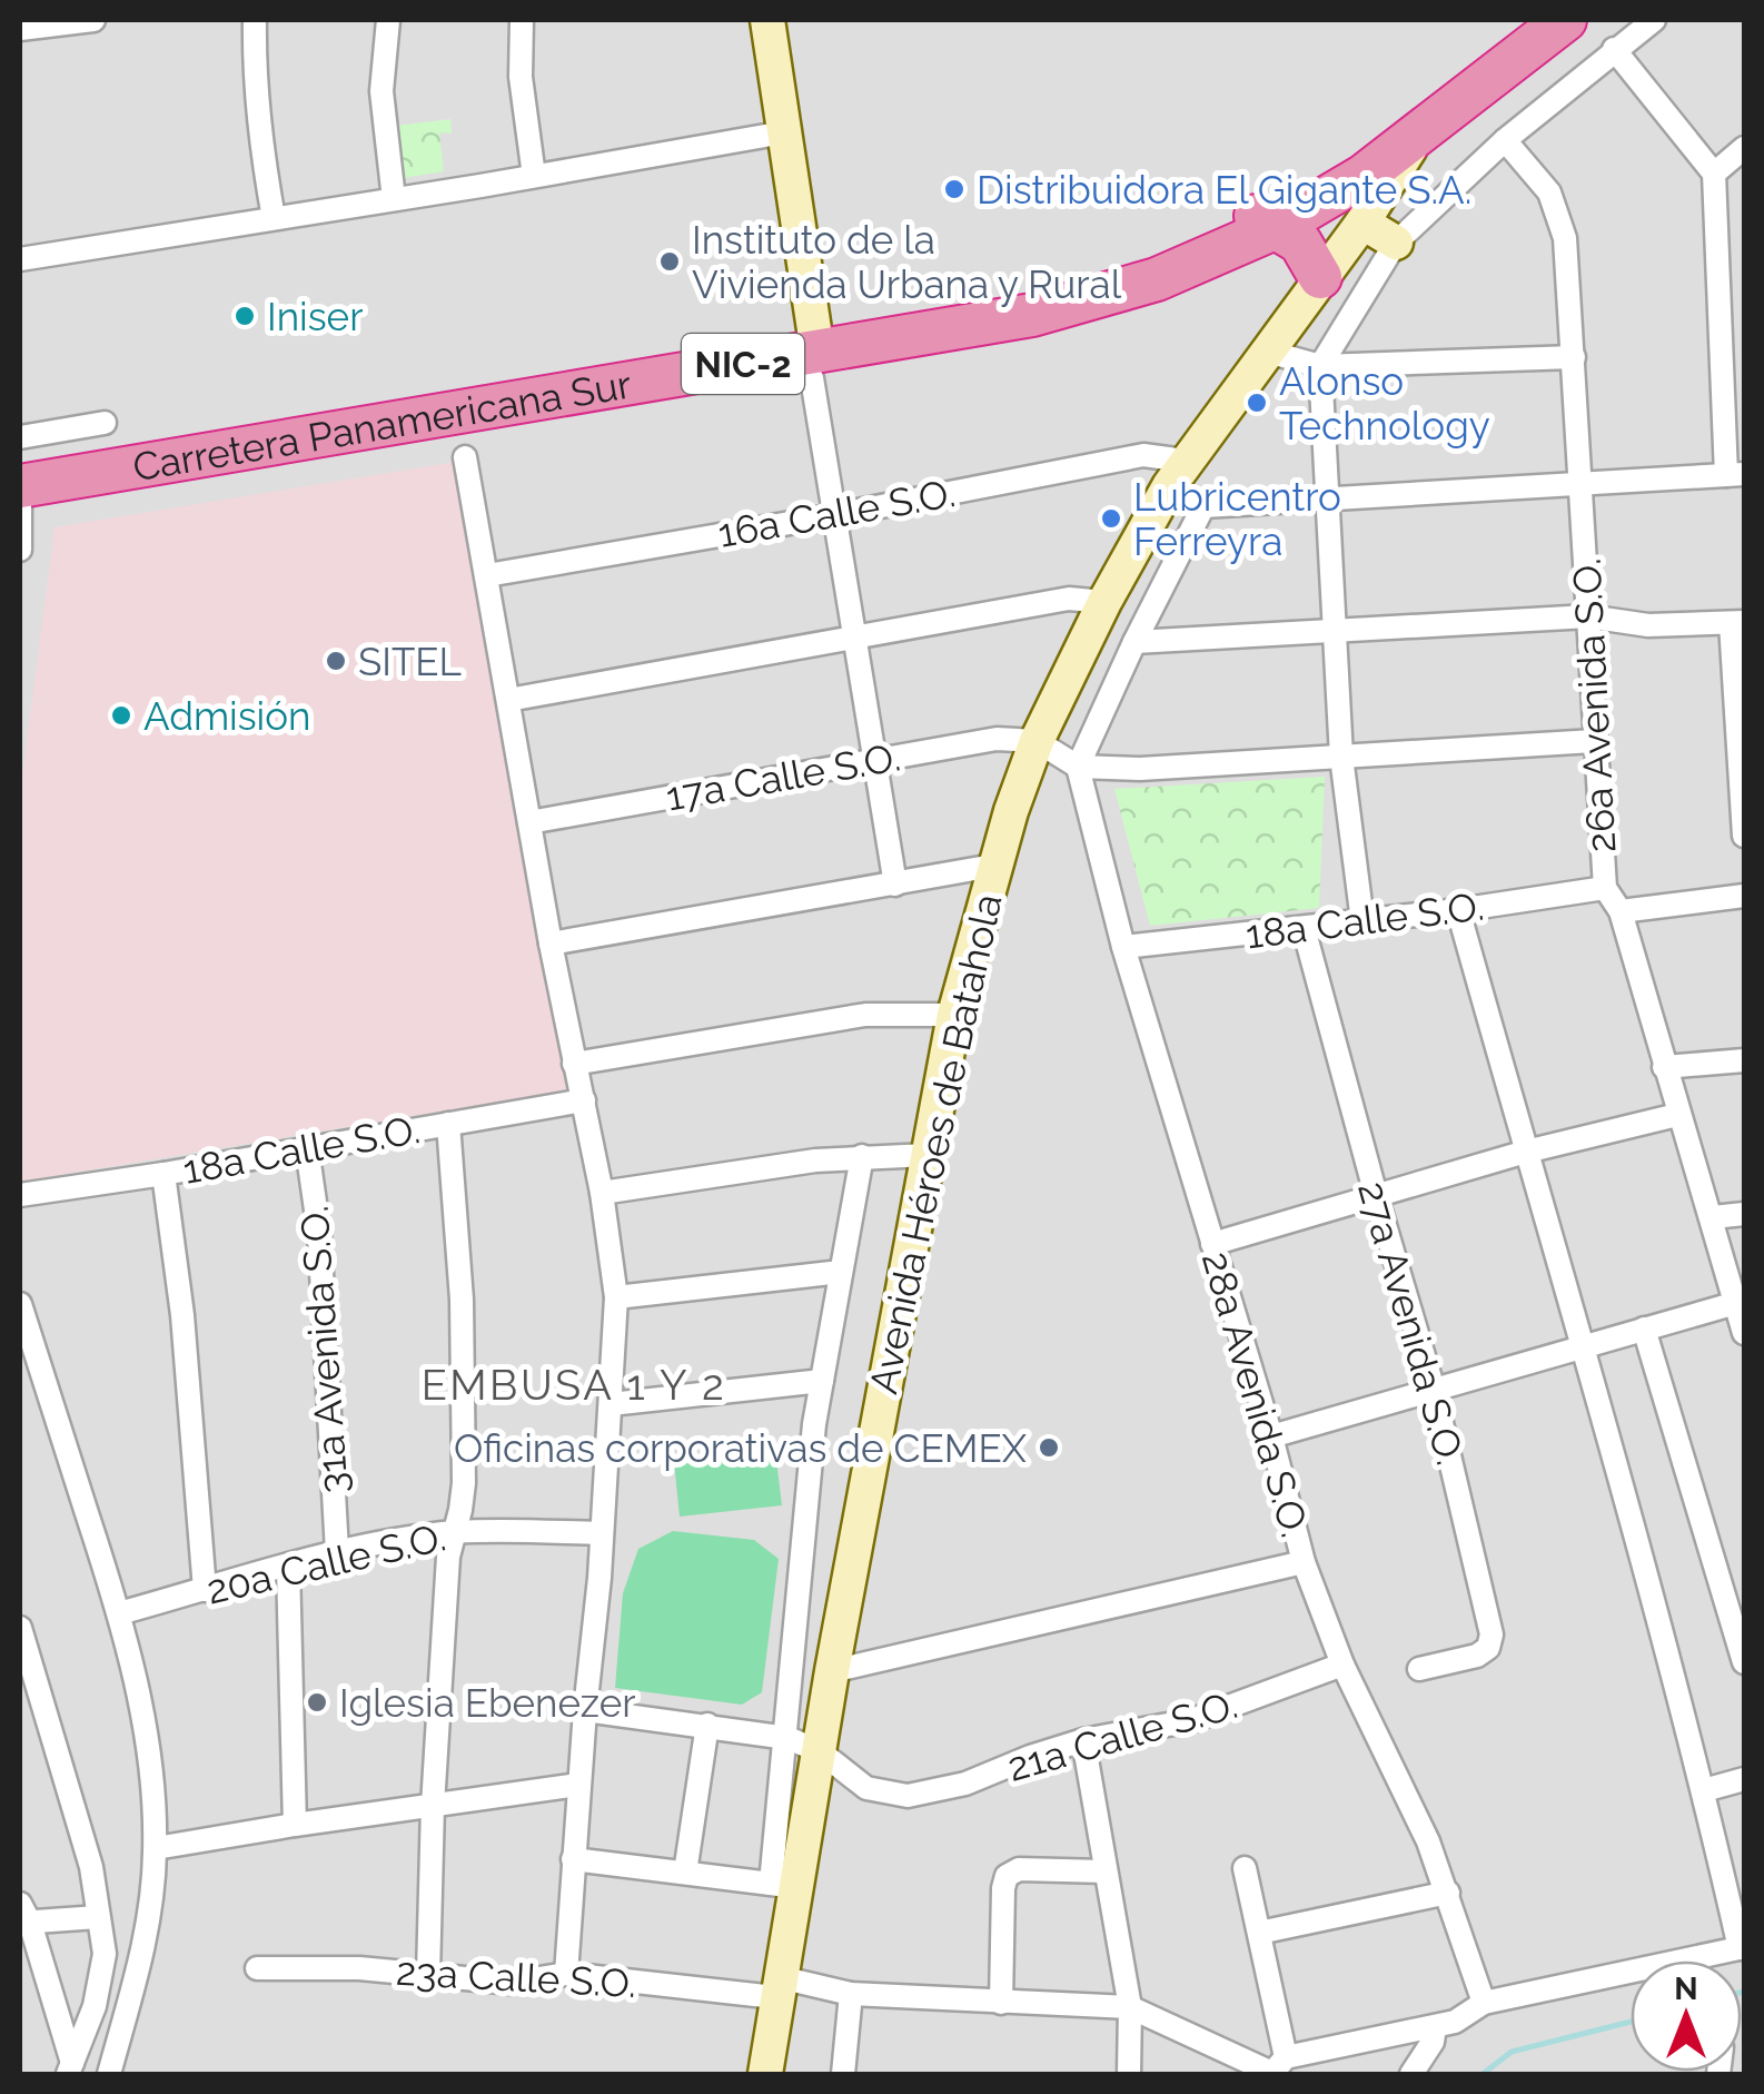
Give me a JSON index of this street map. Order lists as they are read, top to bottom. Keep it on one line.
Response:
{"streets":{"highway":["NIC-2","Carretera Panamericana Sur"],"main road":["Avenida Héroes de Batahola"],"street":["16a Calle S.O.","26a Avenida S.O.","17a Calle S.O.","18a Calle S.O.","27a Avenida S.O.","31a Avenida S.O.","28a Avenida S.O.","20a Calle S.O.","21a Calle S.O.","23a Calle S.O."]},"crossings":[["Carretera Panamericana Sur","Avenida Héroes de Batahola"],["16a Calle S.O.","Avenida Héroes de Batahola"],["26a Avenida S.O.","18a Calle S.O."],["17a Calle S.O.","Avenida Héroes de Batahola"],["18a Calle S.O.","27a Avenida S.O."],["18a Calle S.O.","31a Avenida S.O."],["18a Calle S.O.","28a Avenida S.O."],["Avenida Héroes de Batahola","21a Calle S.O."],["Avenida Héroes de Batahola","23a Calle S.O."],["31a Avenida S.O.","20a Calle S.O."],["28a Avenida S.O.","21a Calle S.O."]],"districts":["EMBUSA 1 Y 2"],"places":["Distribuidora El Gigante S.A.","Instituto de la Vivienda Urbana y Rural","Iniser","Alonso Technology","Lubricentro Ferreyra","SITEL","Admisión","Oficinas corporativas de CEMEX","Iglesia Ebenezer"],"north":"top"}
